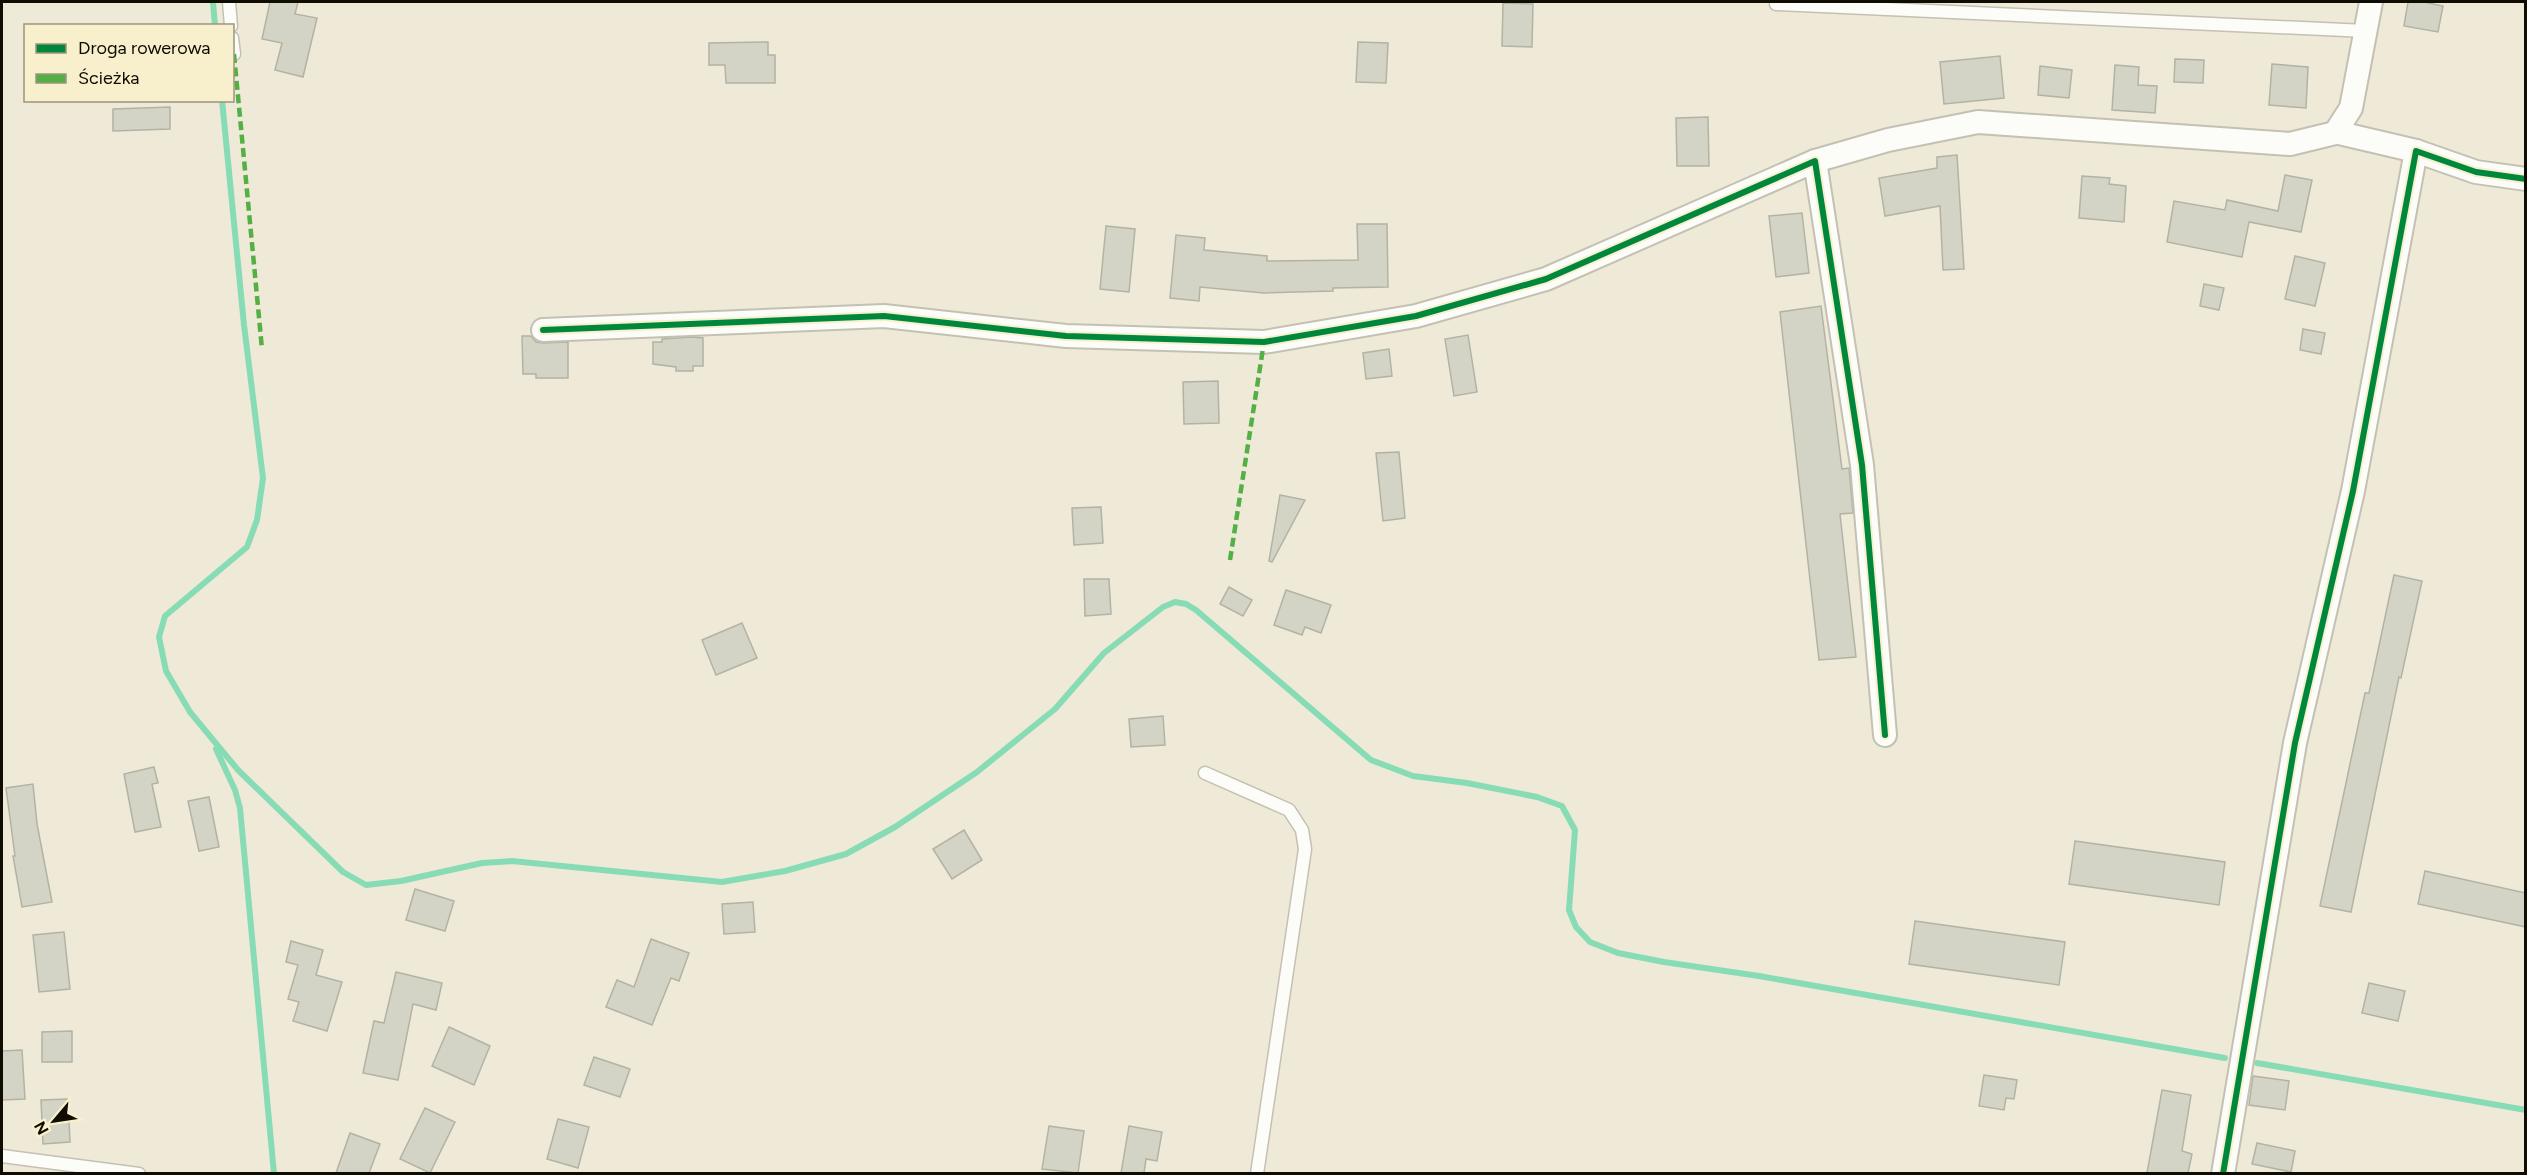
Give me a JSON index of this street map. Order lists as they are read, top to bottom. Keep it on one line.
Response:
{"legend":["Droga rowerowa","Ścieżka"],"north":"bottom left"}
